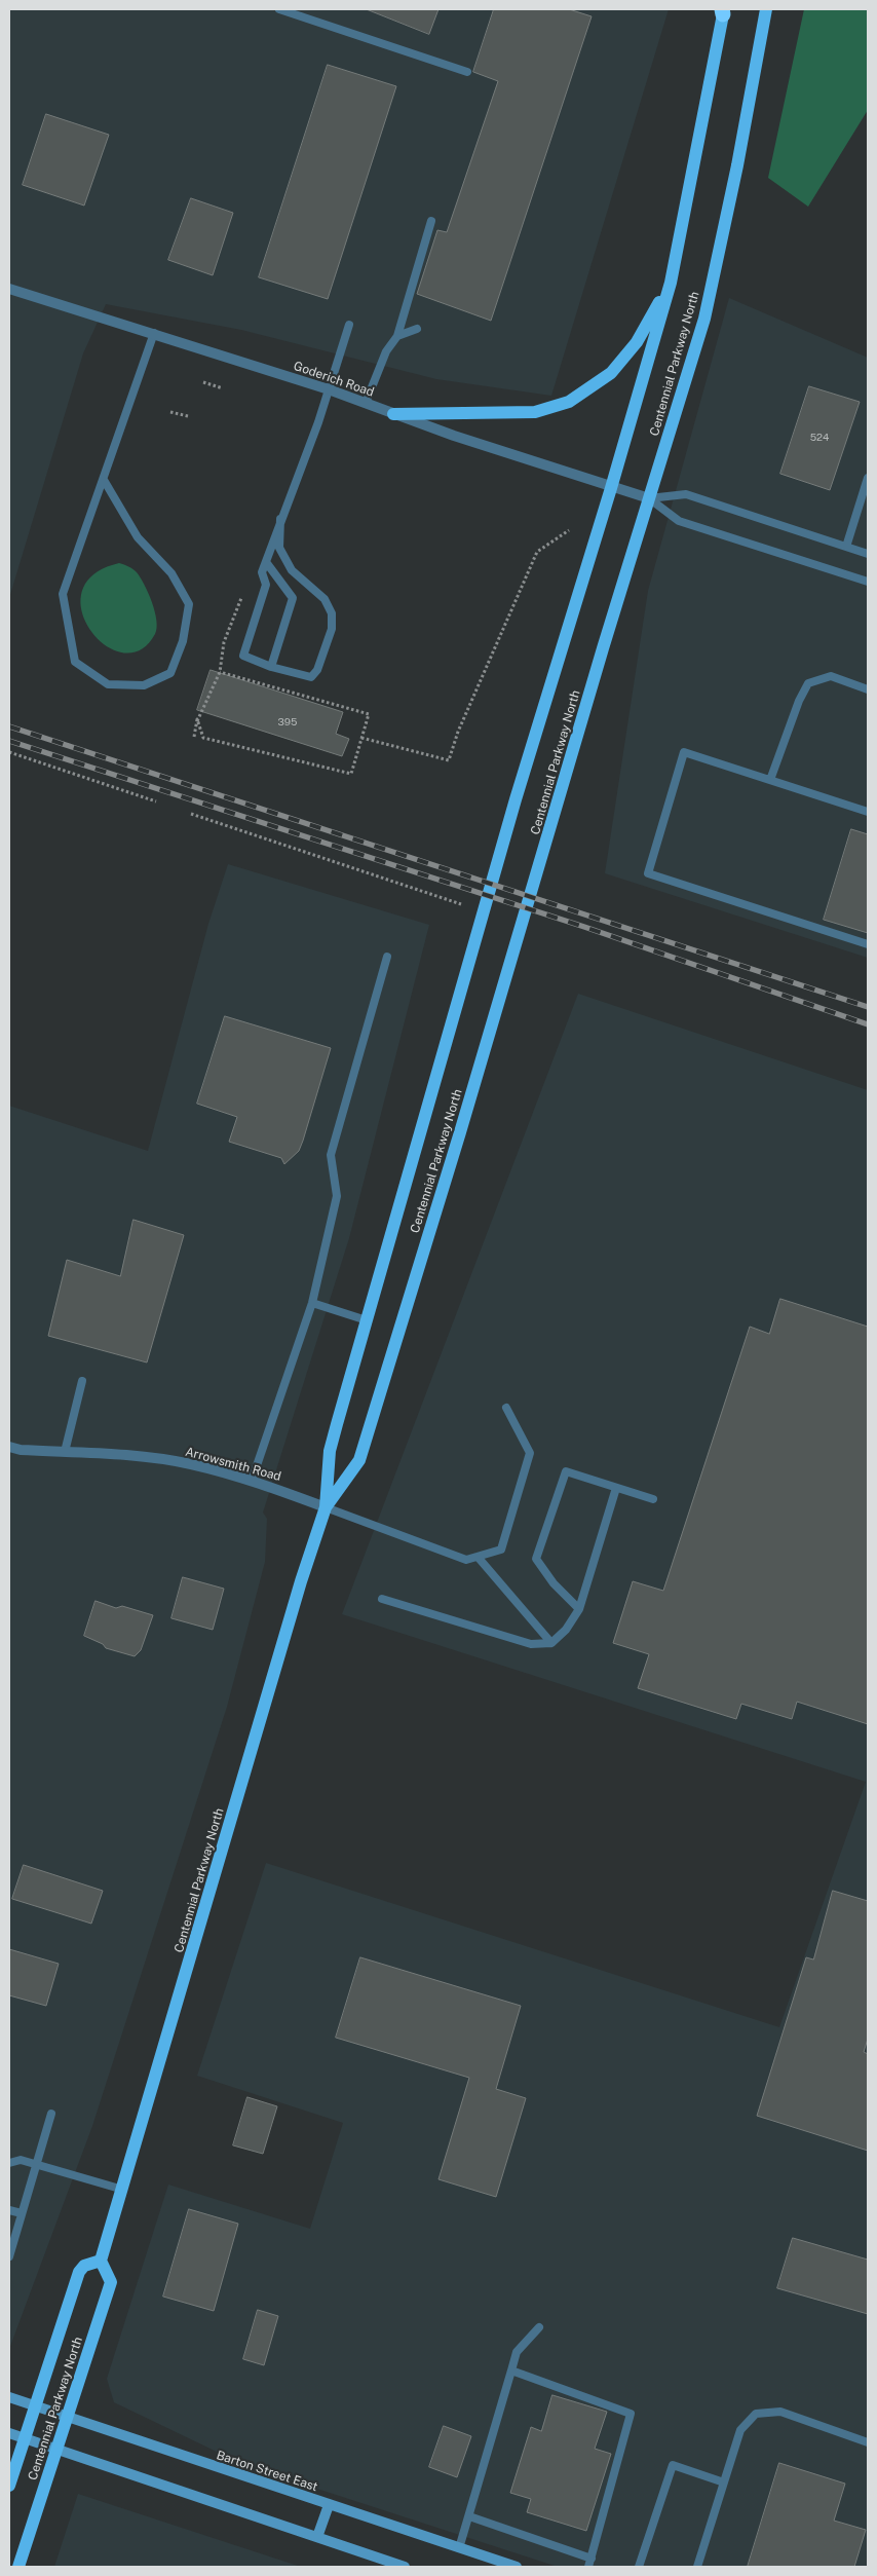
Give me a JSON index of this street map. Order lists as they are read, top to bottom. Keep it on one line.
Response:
{"streets":{"main road":["Centennial Parkway North","Barton Street East"],"street":["Goderich Road","Arrowsmith Road"]},"crossings":[["Centennial Parkway North","Goderich Road"],["Centennial Parkway North","Arrowsmith Road"],["Centennial Parkway North","Barton Street East"]],"house_numbers":["524","395"]}
